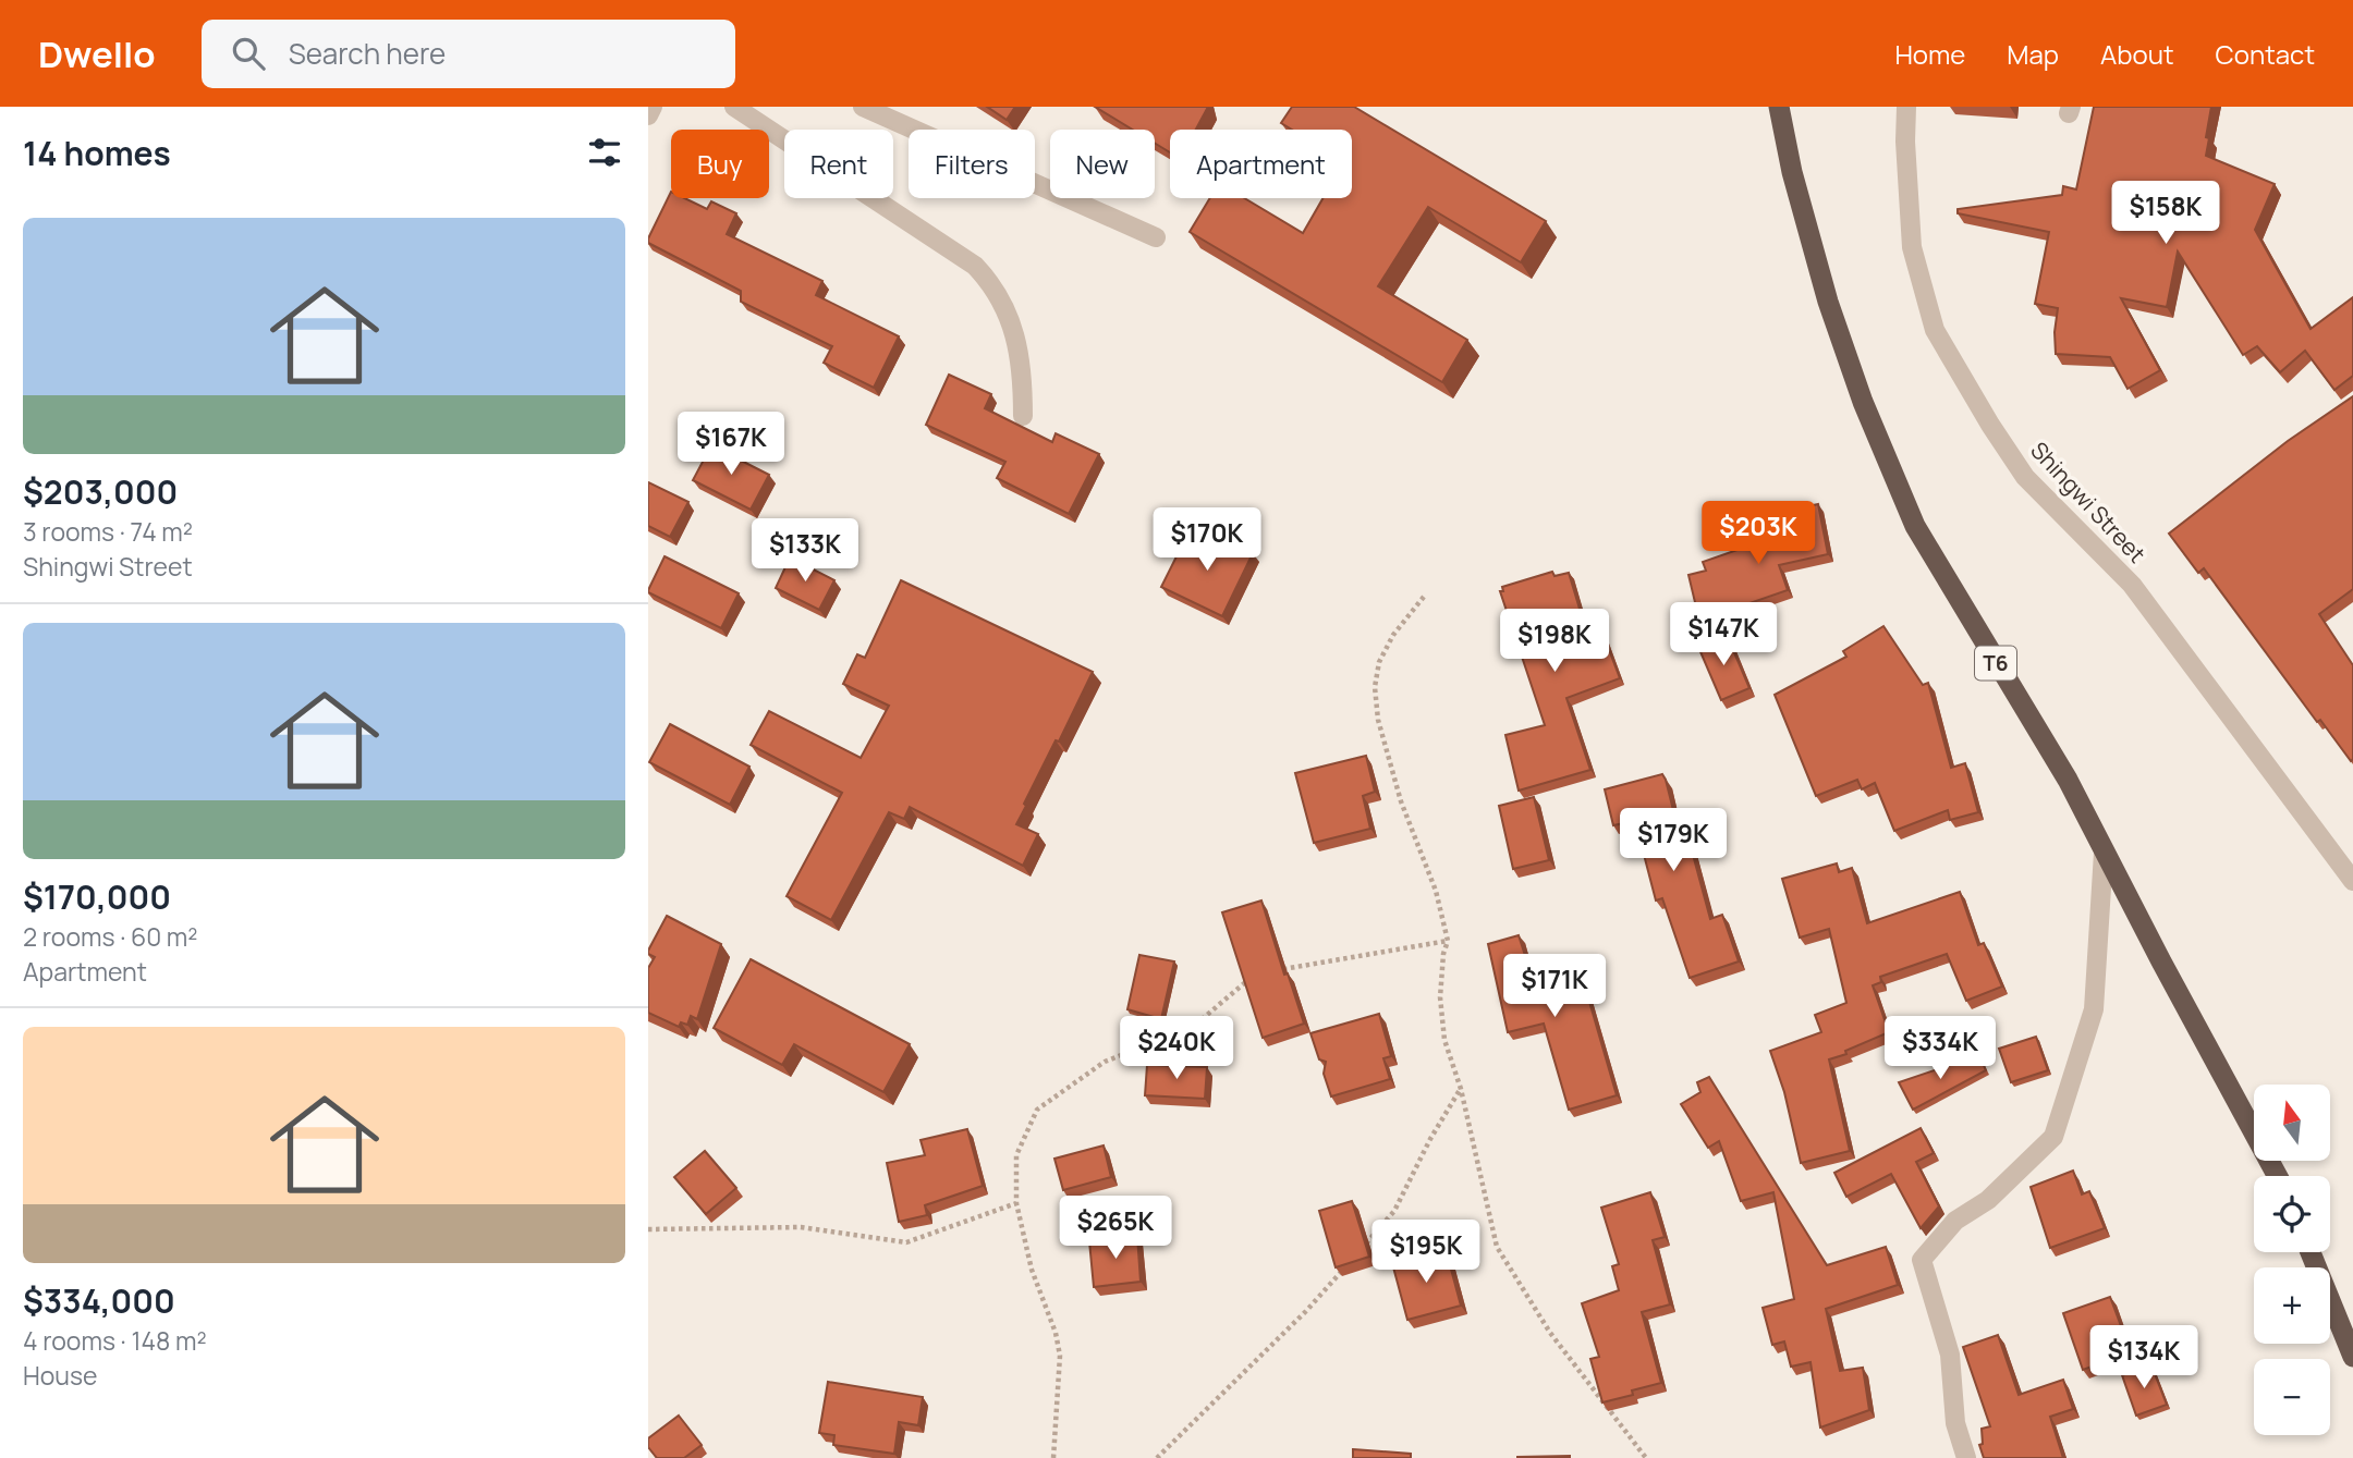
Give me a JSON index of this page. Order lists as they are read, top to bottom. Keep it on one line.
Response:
{"streets":{"highway":["T6"],"street":["Shingwi Street"]},"north":"top","page":{"header":"Dwello","search":"Search here","nav":["Home","Map","About","Contact"],"heading":"14 homes","chip":["Buy","Rent","Filters","New","Apartment"],"price":["$158K","$167K","$203K","$170K","$133K","$147K","$198K","$179K","$171K","$240K","$334K","$265K","$195K","$134K"],"list":[{"name":"$203,000","note":"3 rooms · 74 m² · Shingwi Street"},{"name":"$170,000","note":"2 rooms · 60 m² · Apartment"},{"name":"$334,000","note":"4 rooms · 148 m² · House"}],"map_buttons":["+","−"]}}
